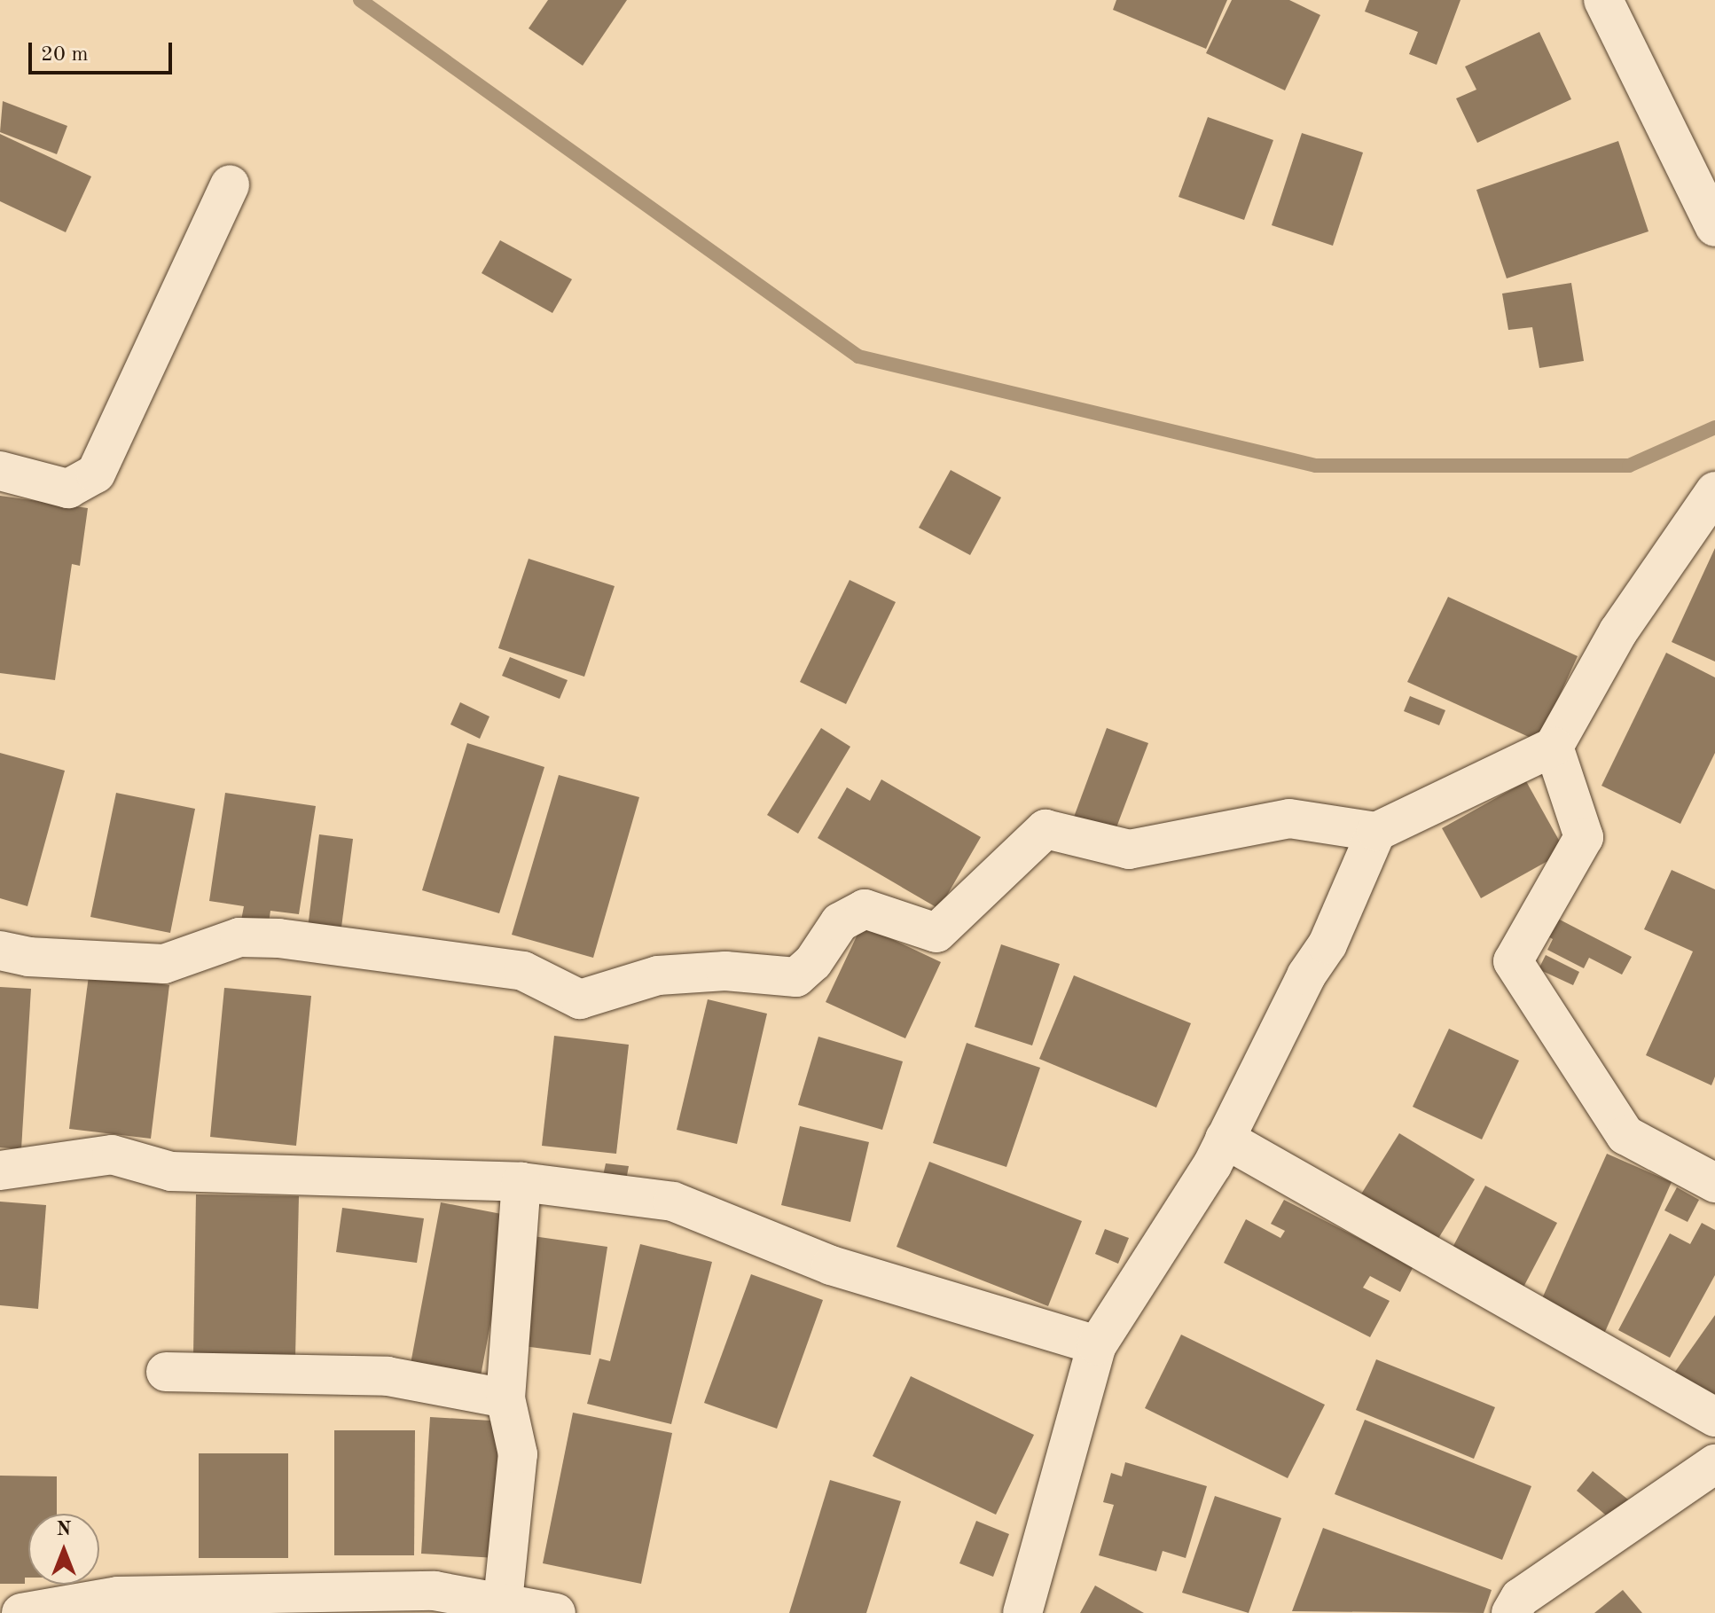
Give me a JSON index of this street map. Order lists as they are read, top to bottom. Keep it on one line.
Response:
{"scale_bar":"20 m","north":"top"}
